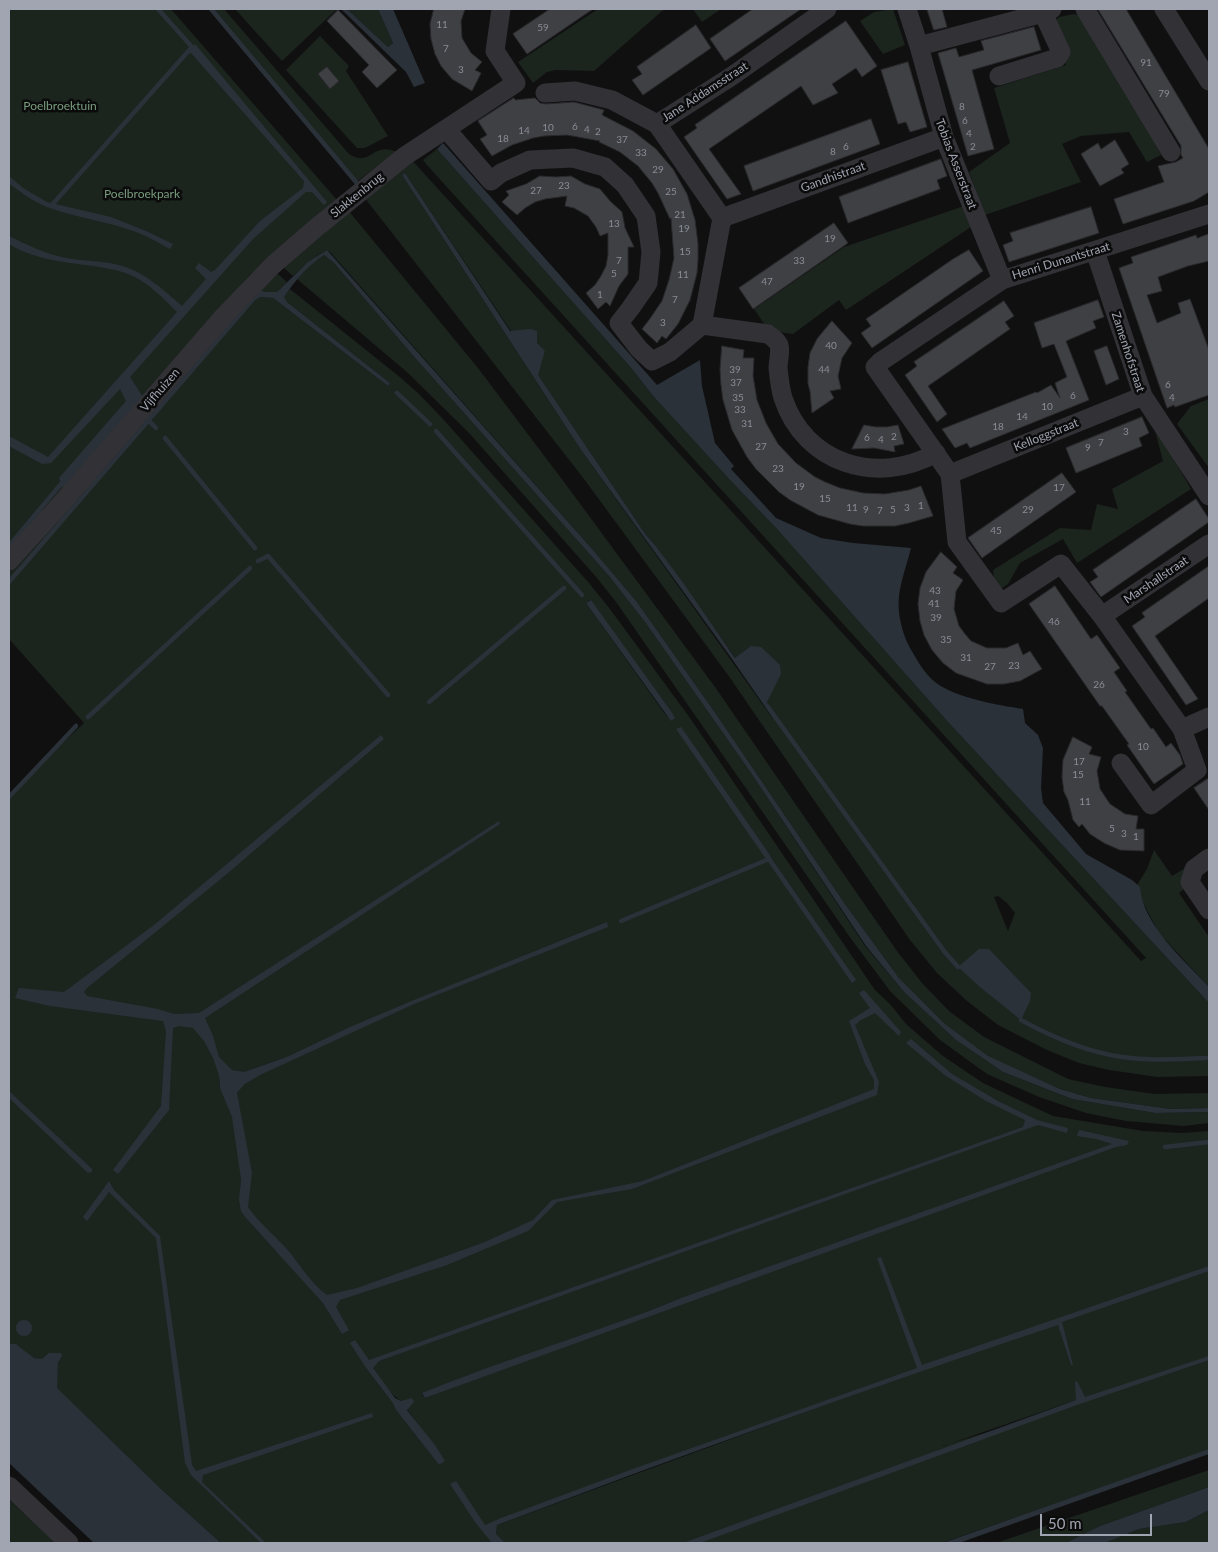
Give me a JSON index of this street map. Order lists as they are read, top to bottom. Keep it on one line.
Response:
{"streets":{"street":["Jane Addamsstraat","Tobias Asserstraat","Gandhistraat","Slakkenbrug","Henri Dunantstraat","Zamenhofstraat","Vijfhuizen","Kelloggstraat","Marshallstraat"]},"crossings":[["Tobias Asserstraat","Gandhistraat"],["Tobias Asserstraat","Henri Dunantstraat"],["Slakkenbrug","Vijfhuizen"],["Henri Dunantstraat","Zamenhofstraat"],["Zamenhofstraat","Kelloggstraat"]],"parks":["Poelbroektuin","Poelbroekpark"],"house_numbers":["11","59","7","91","3","79","8","6","6","10","4","14","2","4","18","37","6","2","8","33","29","23","27","25","21","13","19","19","15","7","33","5","11","47","1","7","3","40","39","44","37","6","6","35","4","10","33","14","31","18","3","2","6","4","7","27","9","23","19","17","15","1","11","3","9","5","29","7","45","43","41","39","46","35","31","23","27","26","10","17","15","11","5","3","1"],"scale_bar":"50 m"}
